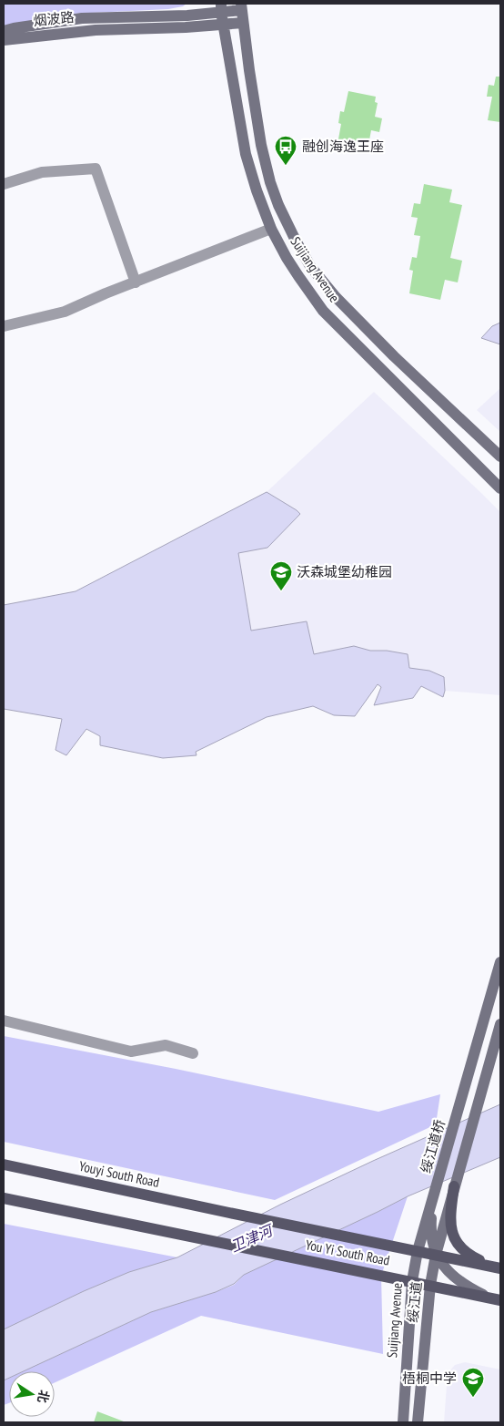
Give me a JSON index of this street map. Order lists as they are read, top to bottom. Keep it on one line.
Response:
{"streets":{"main road":["烟波路","Suijiang Avenue","绥江道桥","Youyi South Road","You Yi South Road","绥江道"]},"crossings":[["烟波路","Suijiang Avenue"],["Suijiang Avenue","绥江道桥"],["Suijiang Avenue","You Yi South Road"],["Youyi South Road","You Yi South Road"],["You Yi South Road","绥江道"]],"water":["卫津河"],"places":{"bus stop":["融创海逸王座"],"school or university":["沃森城堡幼稚园","梧桐中学"]},"north":"right"}
